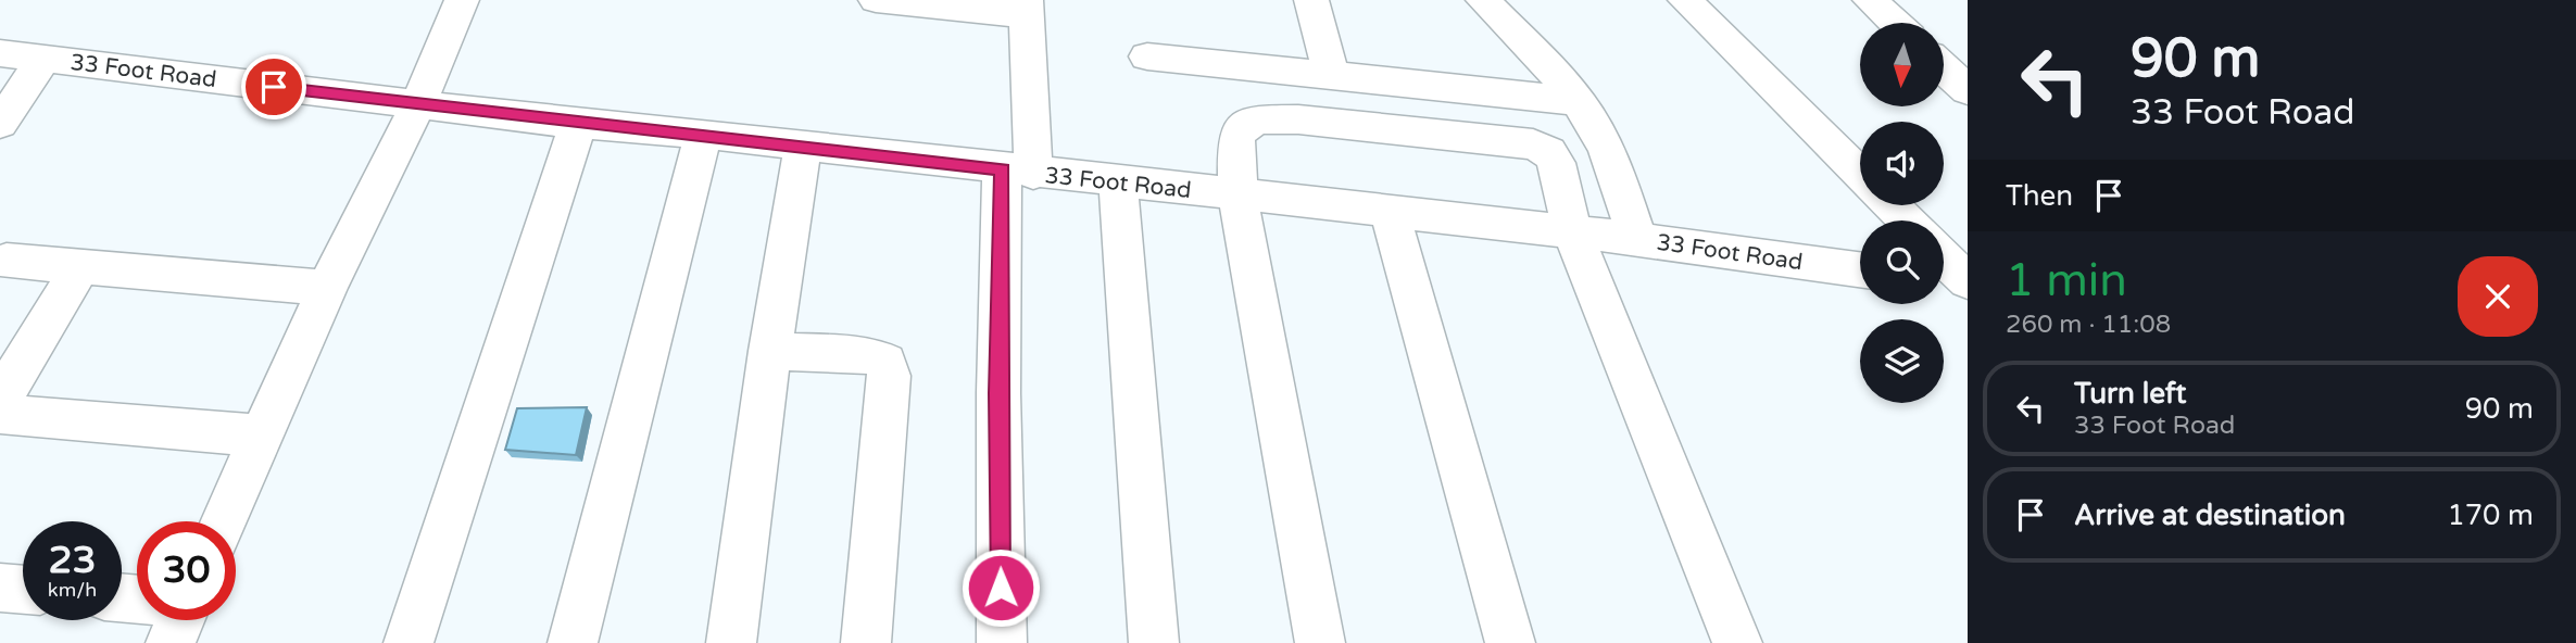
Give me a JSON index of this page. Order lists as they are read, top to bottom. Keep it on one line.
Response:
{"streets":{"street":["33 Foot Road"]},"north":"bottom","page":{"turn":["90 m","33 Foot Road"],"then":"Then","heading":["1 min","260 m · 11:08"],"list":[{"name":"Turn left","note":"33 Foot Road","value":"90 m"},{"name":"Arrive at destination","value":"170 m"}],"speed":"23 km/h","limit":"30"}}
